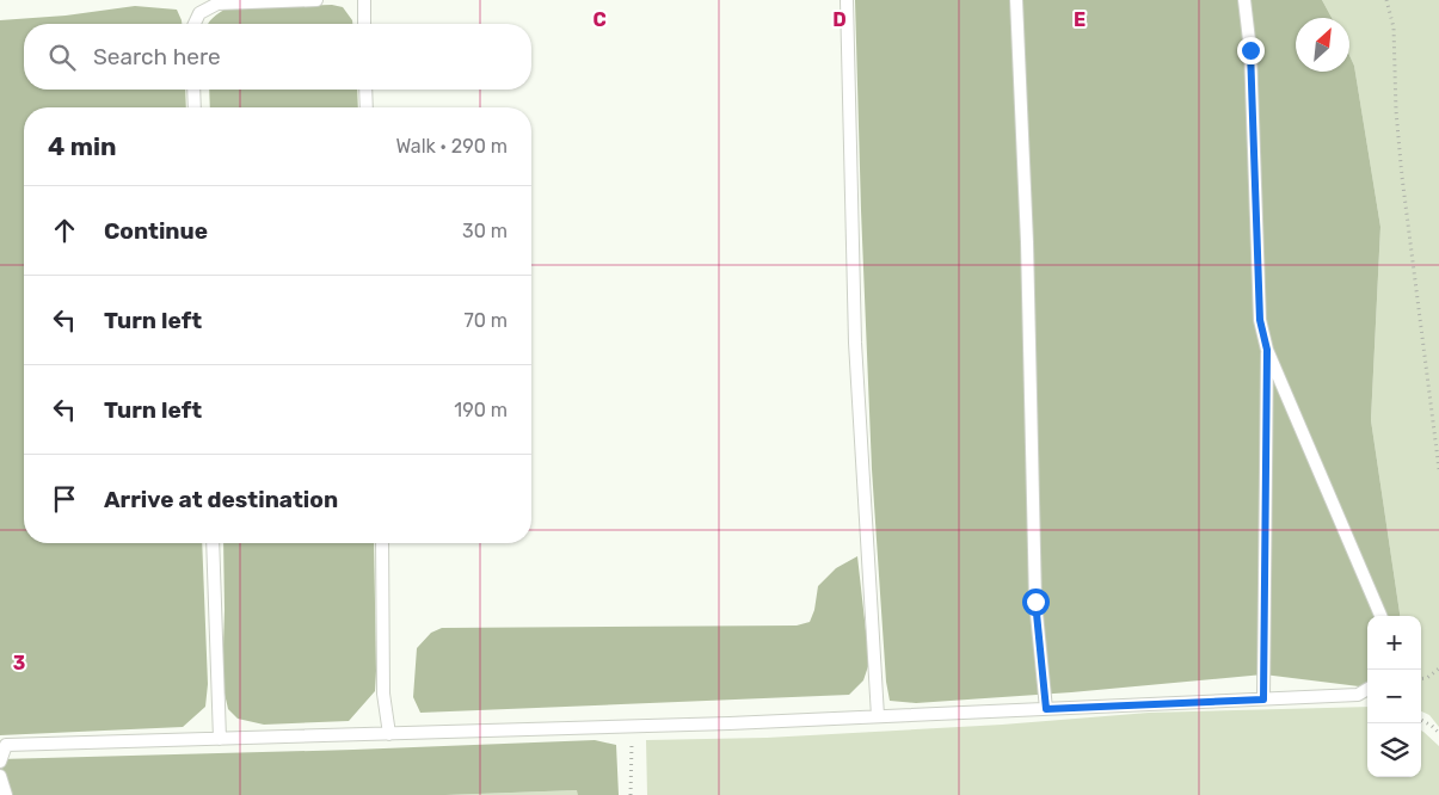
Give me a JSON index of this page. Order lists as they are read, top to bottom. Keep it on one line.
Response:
{"north":"top right","page":{"search":"Search here","heading":["4 min","Walk · 290 m"],"list":[["Continue","30 m"],["Turn left","70 m"],["Turn left","190 m"],"Arrive at destination"],"map_buttons":["+","−"]},"grid":{"columns":["C","D","E"],"rows":["3"]}}
